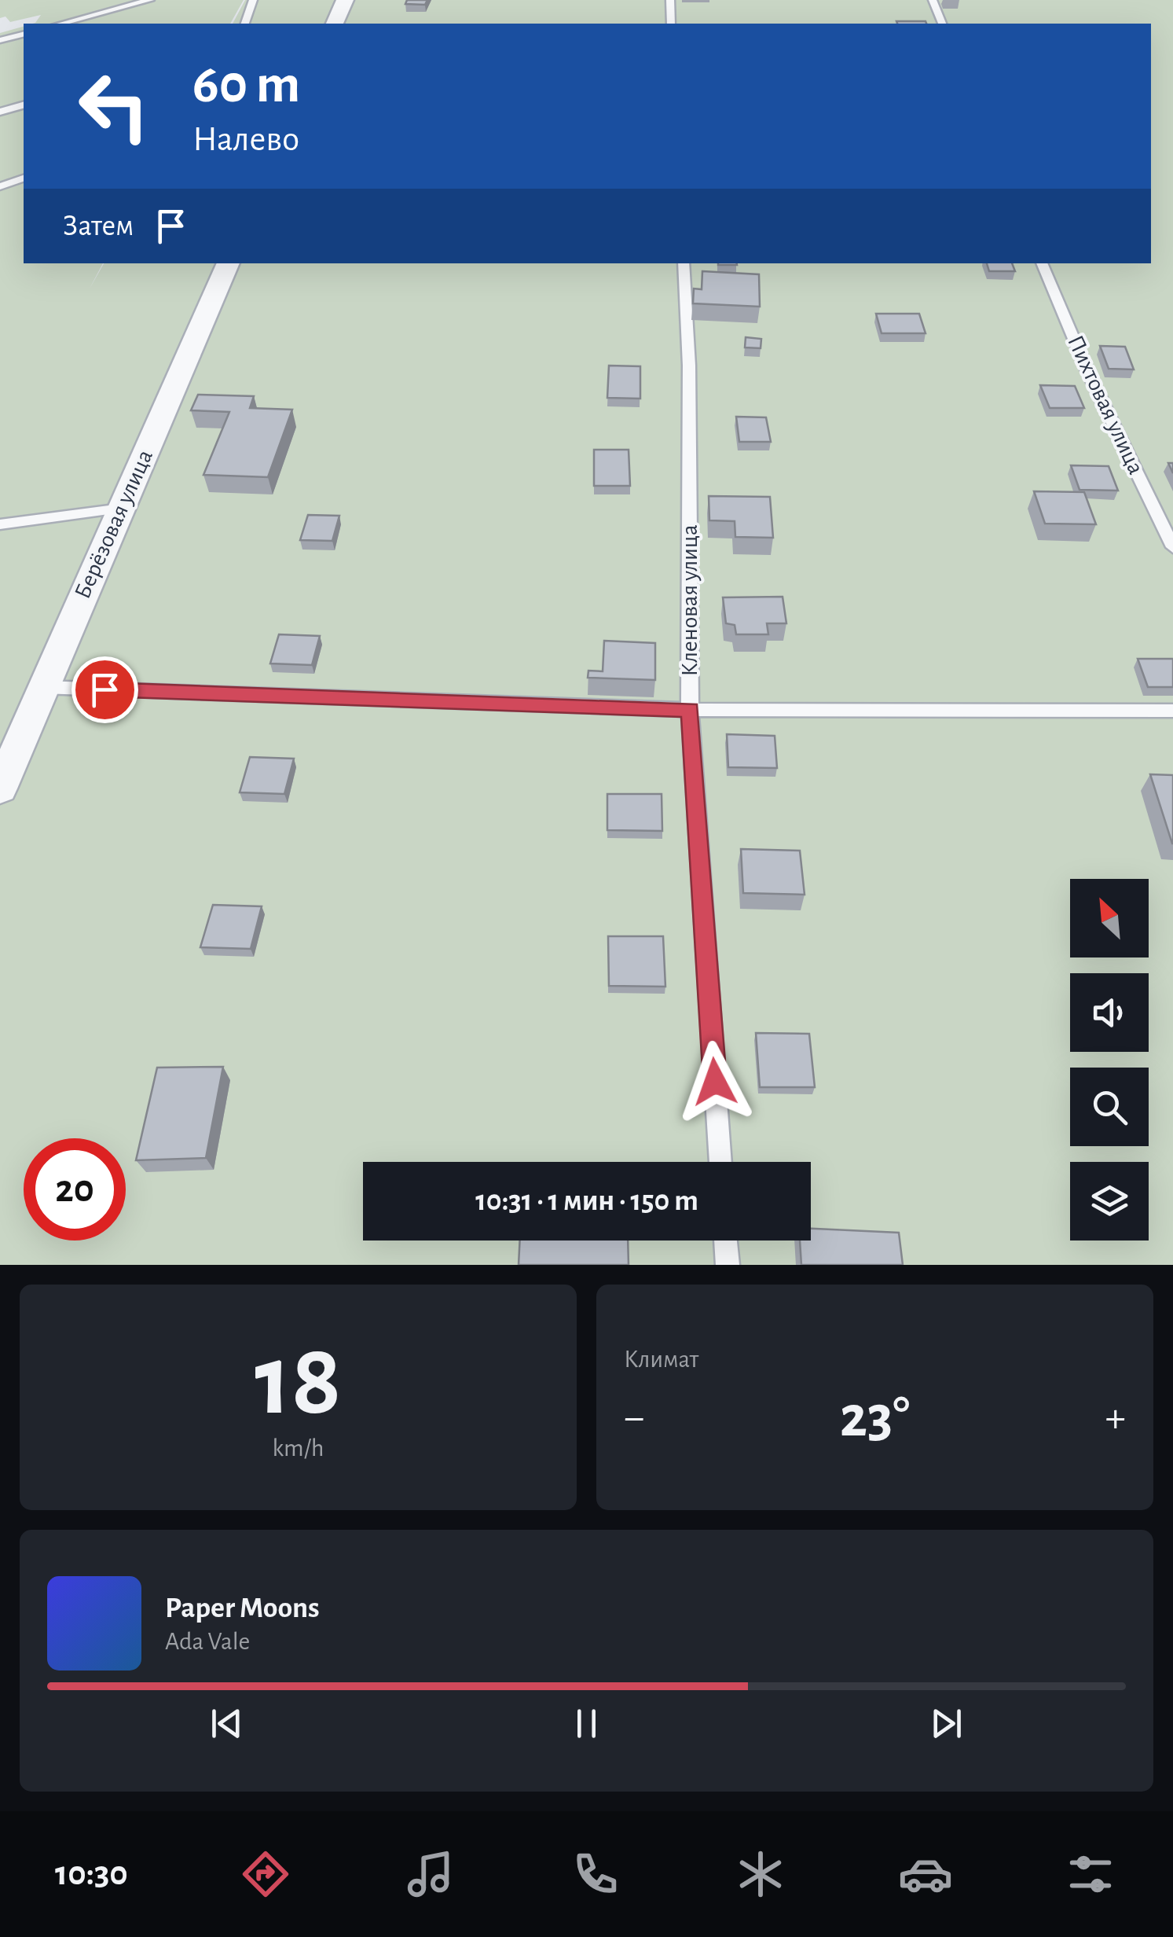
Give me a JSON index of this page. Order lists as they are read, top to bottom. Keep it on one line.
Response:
{"streets":{"street":["Берёзовая улица"],"lane":["Пихтовая улица","Кленовая улица"]},"north":"top left","page":{"turn":["60 m","Налево"],"then":"Затем","limit":"20","trip":"10:31 · 1 мин · 150 m","tile":[["18","km/h"],"Климат"],"heat":["−","23°","+"],"song":["Paper Moons","Ada Vale"],"tabs":"10:30"}}
